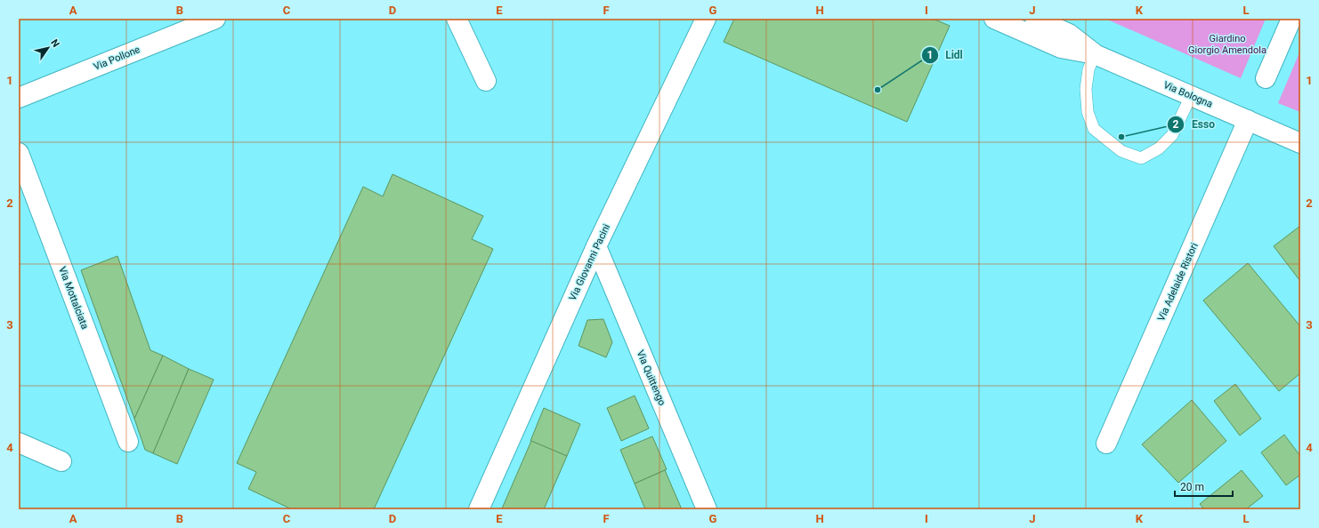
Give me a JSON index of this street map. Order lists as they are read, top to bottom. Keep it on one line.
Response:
{"streets":{"street":["Via Pollone","Via Bologna","Via Giovanni Pacini","Via Adelaide Ristori","Via Mottalciata","Via Quittengo"]},"crossings":[["Via Bologna","Via Adelaide Ristori"],["Via Giovanni Pacini","Via Quittengo"]],"parks":["Giardino Giorgio Amendola"],"places":["Lidl","Esso"],"scale_bar":"20 m","north":"top right","grid":{"columns":["A","B","C","D","E","F","G","H","I","J","K","L"],"rows":["1","2","3","4"]}}
